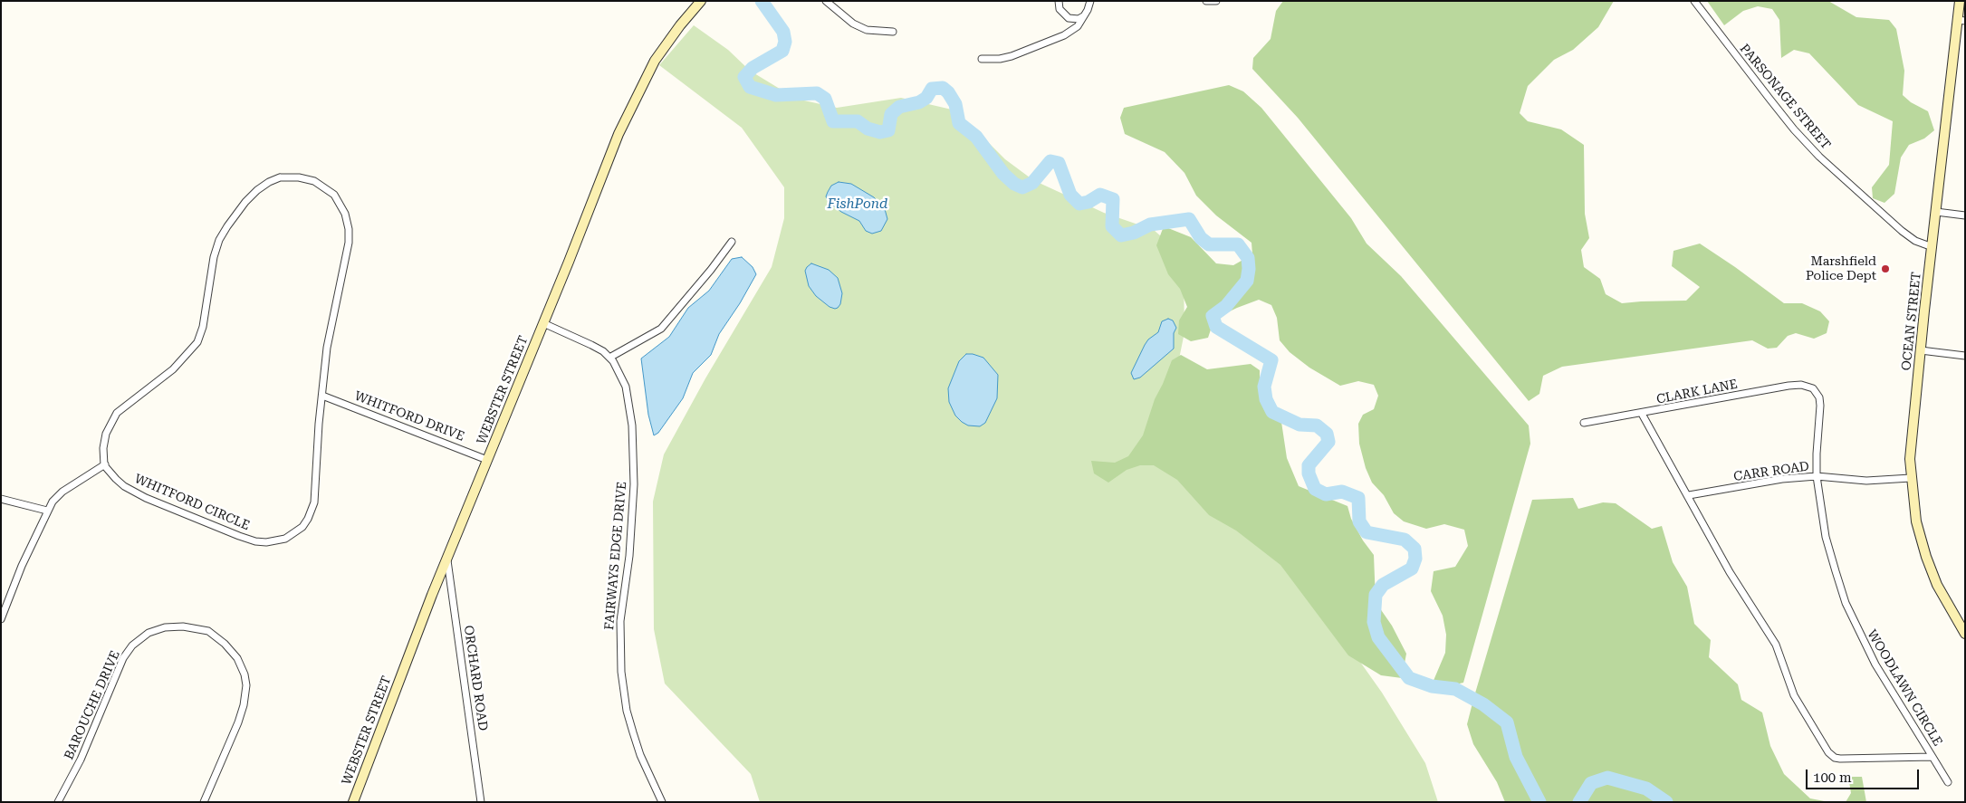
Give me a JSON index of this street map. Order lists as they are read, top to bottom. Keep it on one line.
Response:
{"streets":{"street":["PARSONAGE STREET","OCEAN STREET","WEBSTER STREET","CLARK LANE","WHITFORD DRIVE","CARR ROAD","WHITFORD CIRCLE","FAIRWAYS EDGE DRIVE","ORCHARD ROAD","WOODLAWN CIRCLE","BAROUCHE DRIVE"]},"crossings":[["PARSONAGE STREET","OCEAN STREET"],["OCEAN STREET","CARR ROAD"],["WEBSTER STREET","WHITFORD DRIVE"],["WEBSTER STREET","FAIRWAYS EDGE DRIVE"],["WEBSTER STREET","ORCHARD ROAD"],["CLARK LANE","WOODLAWN CIRCLE"],["WHITFORD DRIVE","WHITFORD CIRCLE"],["CARR ROAD","WOODLAWN CIRCLE"]],"water":["FishPond"],"places":["Marshfield Police Dept"],"scale_bar":"100 m"}
